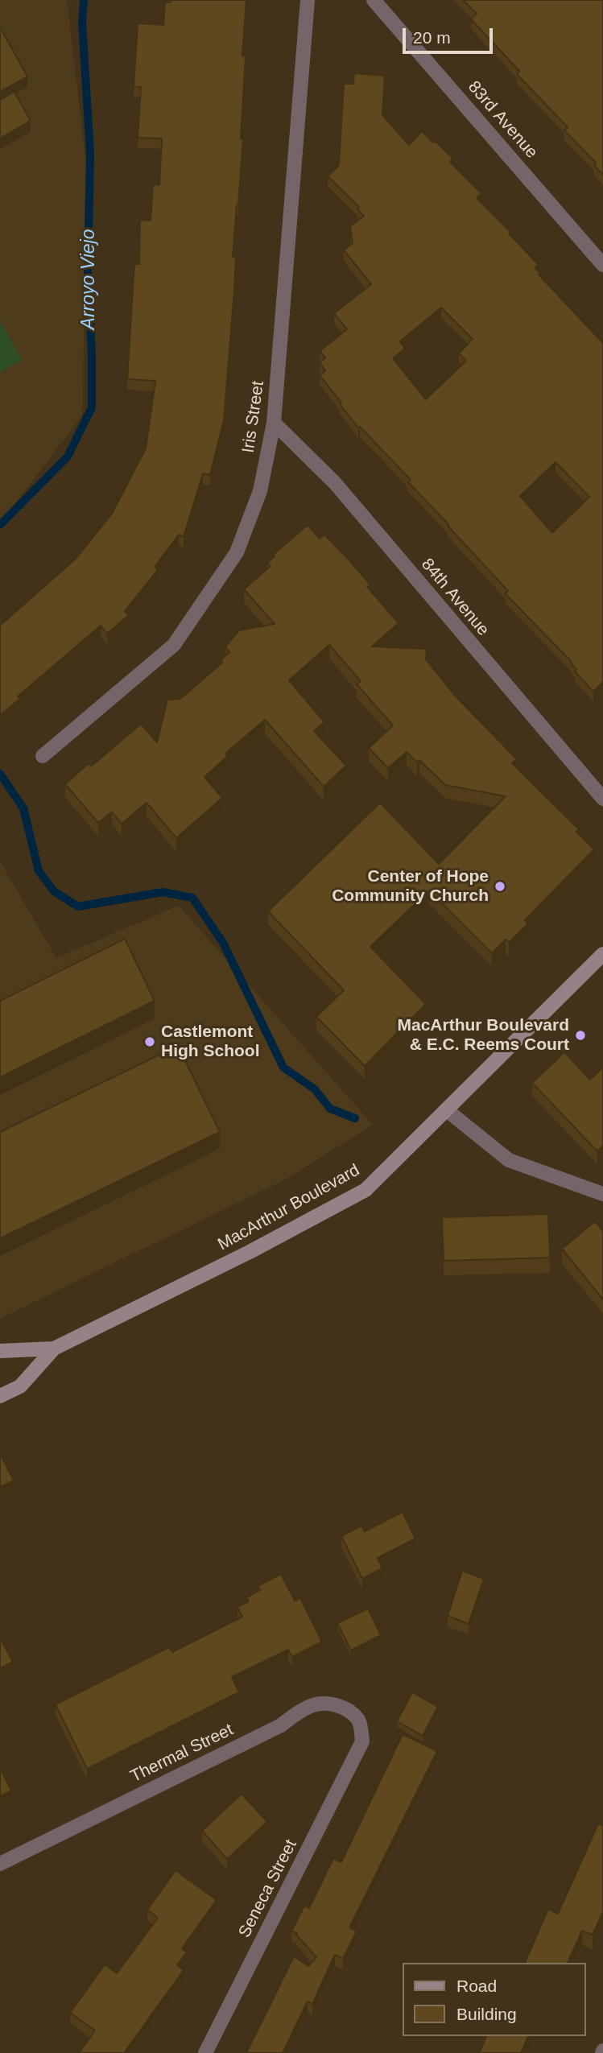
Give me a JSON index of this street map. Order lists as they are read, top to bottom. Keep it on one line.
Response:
{"streets":{"main road":["MacArthur Boulevard"],"street":["83rd Avenue","Iris Street","84th Avenue","Thermal Street","Seneca Street"]},"crossings":[["Iris Street","84th Avenue"],["Thermal Street","Seneca Street"]],"water":["Arroyo Viejo"],"places":["Center of Hope Community Church","MacArthur Boulevard & E.C. Reems Court","Castlemont High School"],"legend":["Road","Building"],"scale_bar":"20 m"}
